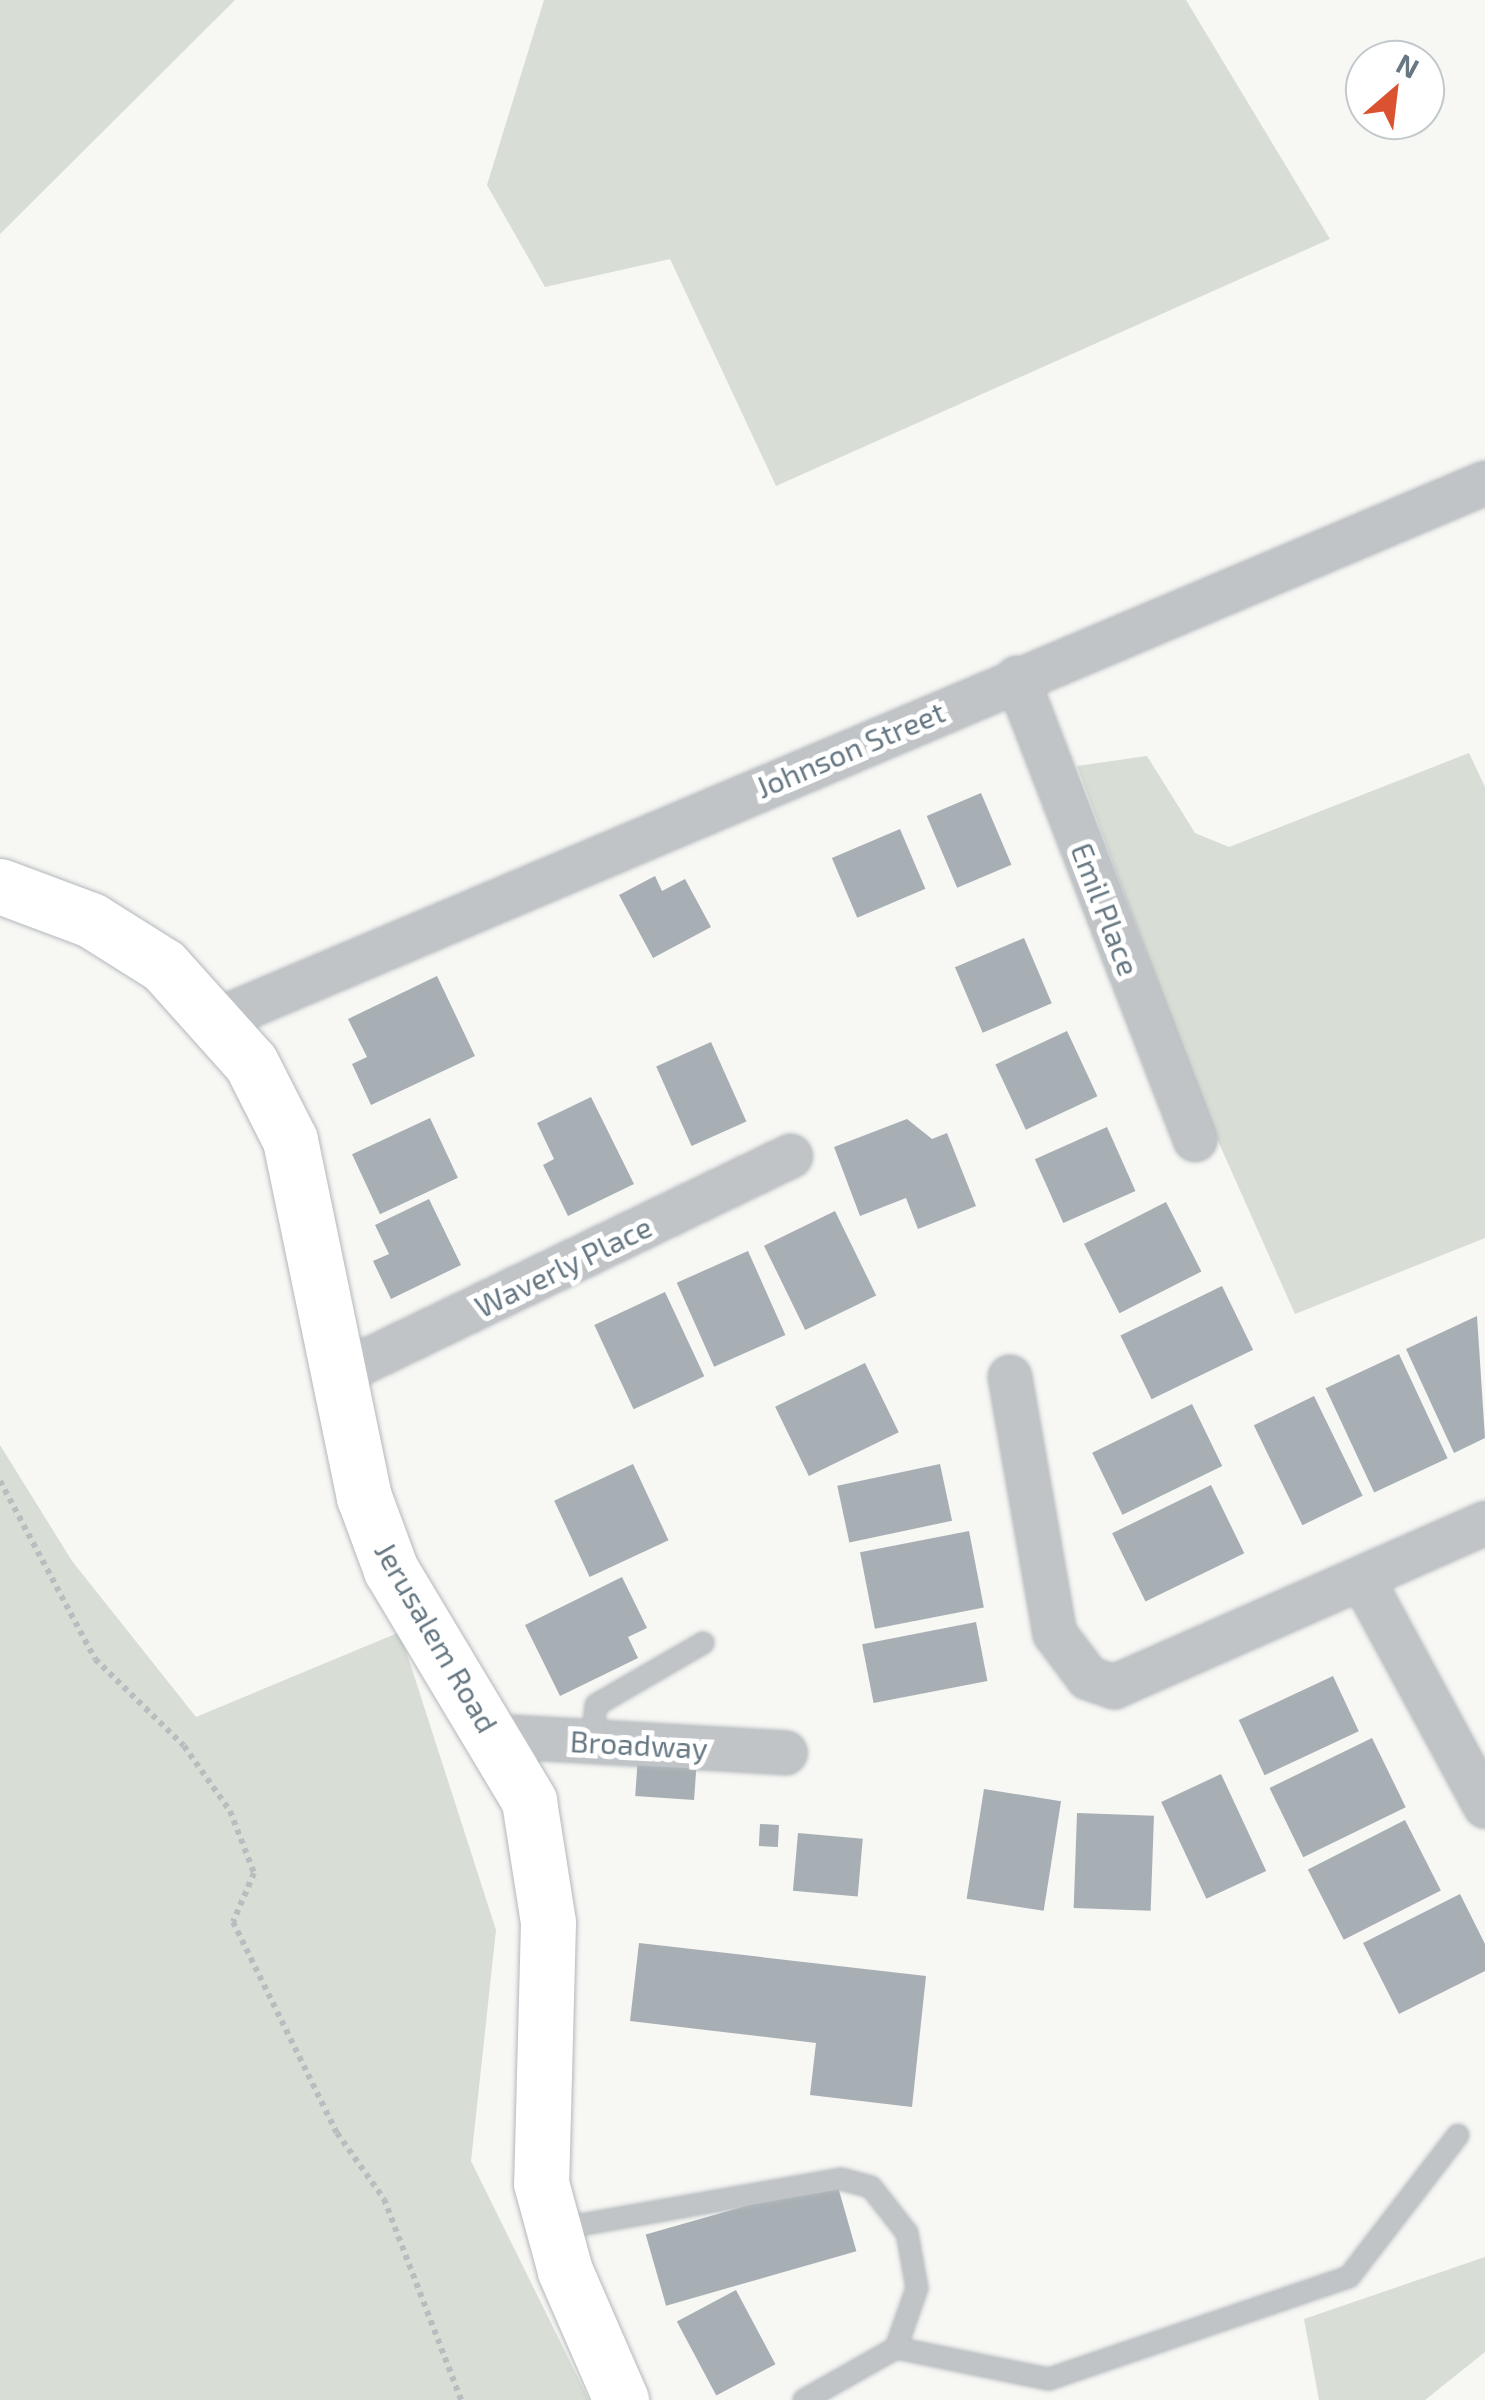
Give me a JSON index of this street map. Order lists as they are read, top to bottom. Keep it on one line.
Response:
{"streets":{"street":["Johnson Street","Emil Place","Waverly Place","Jerusalem Road","Broadway"]},"crossings":[["Johnson Street","Emil Place"],["Johnson Street","Jerusalem Road"],["Waverly Place","Jerusalem Road"],["Jerusalem Road","Broadway"]],"north":"top right"}
